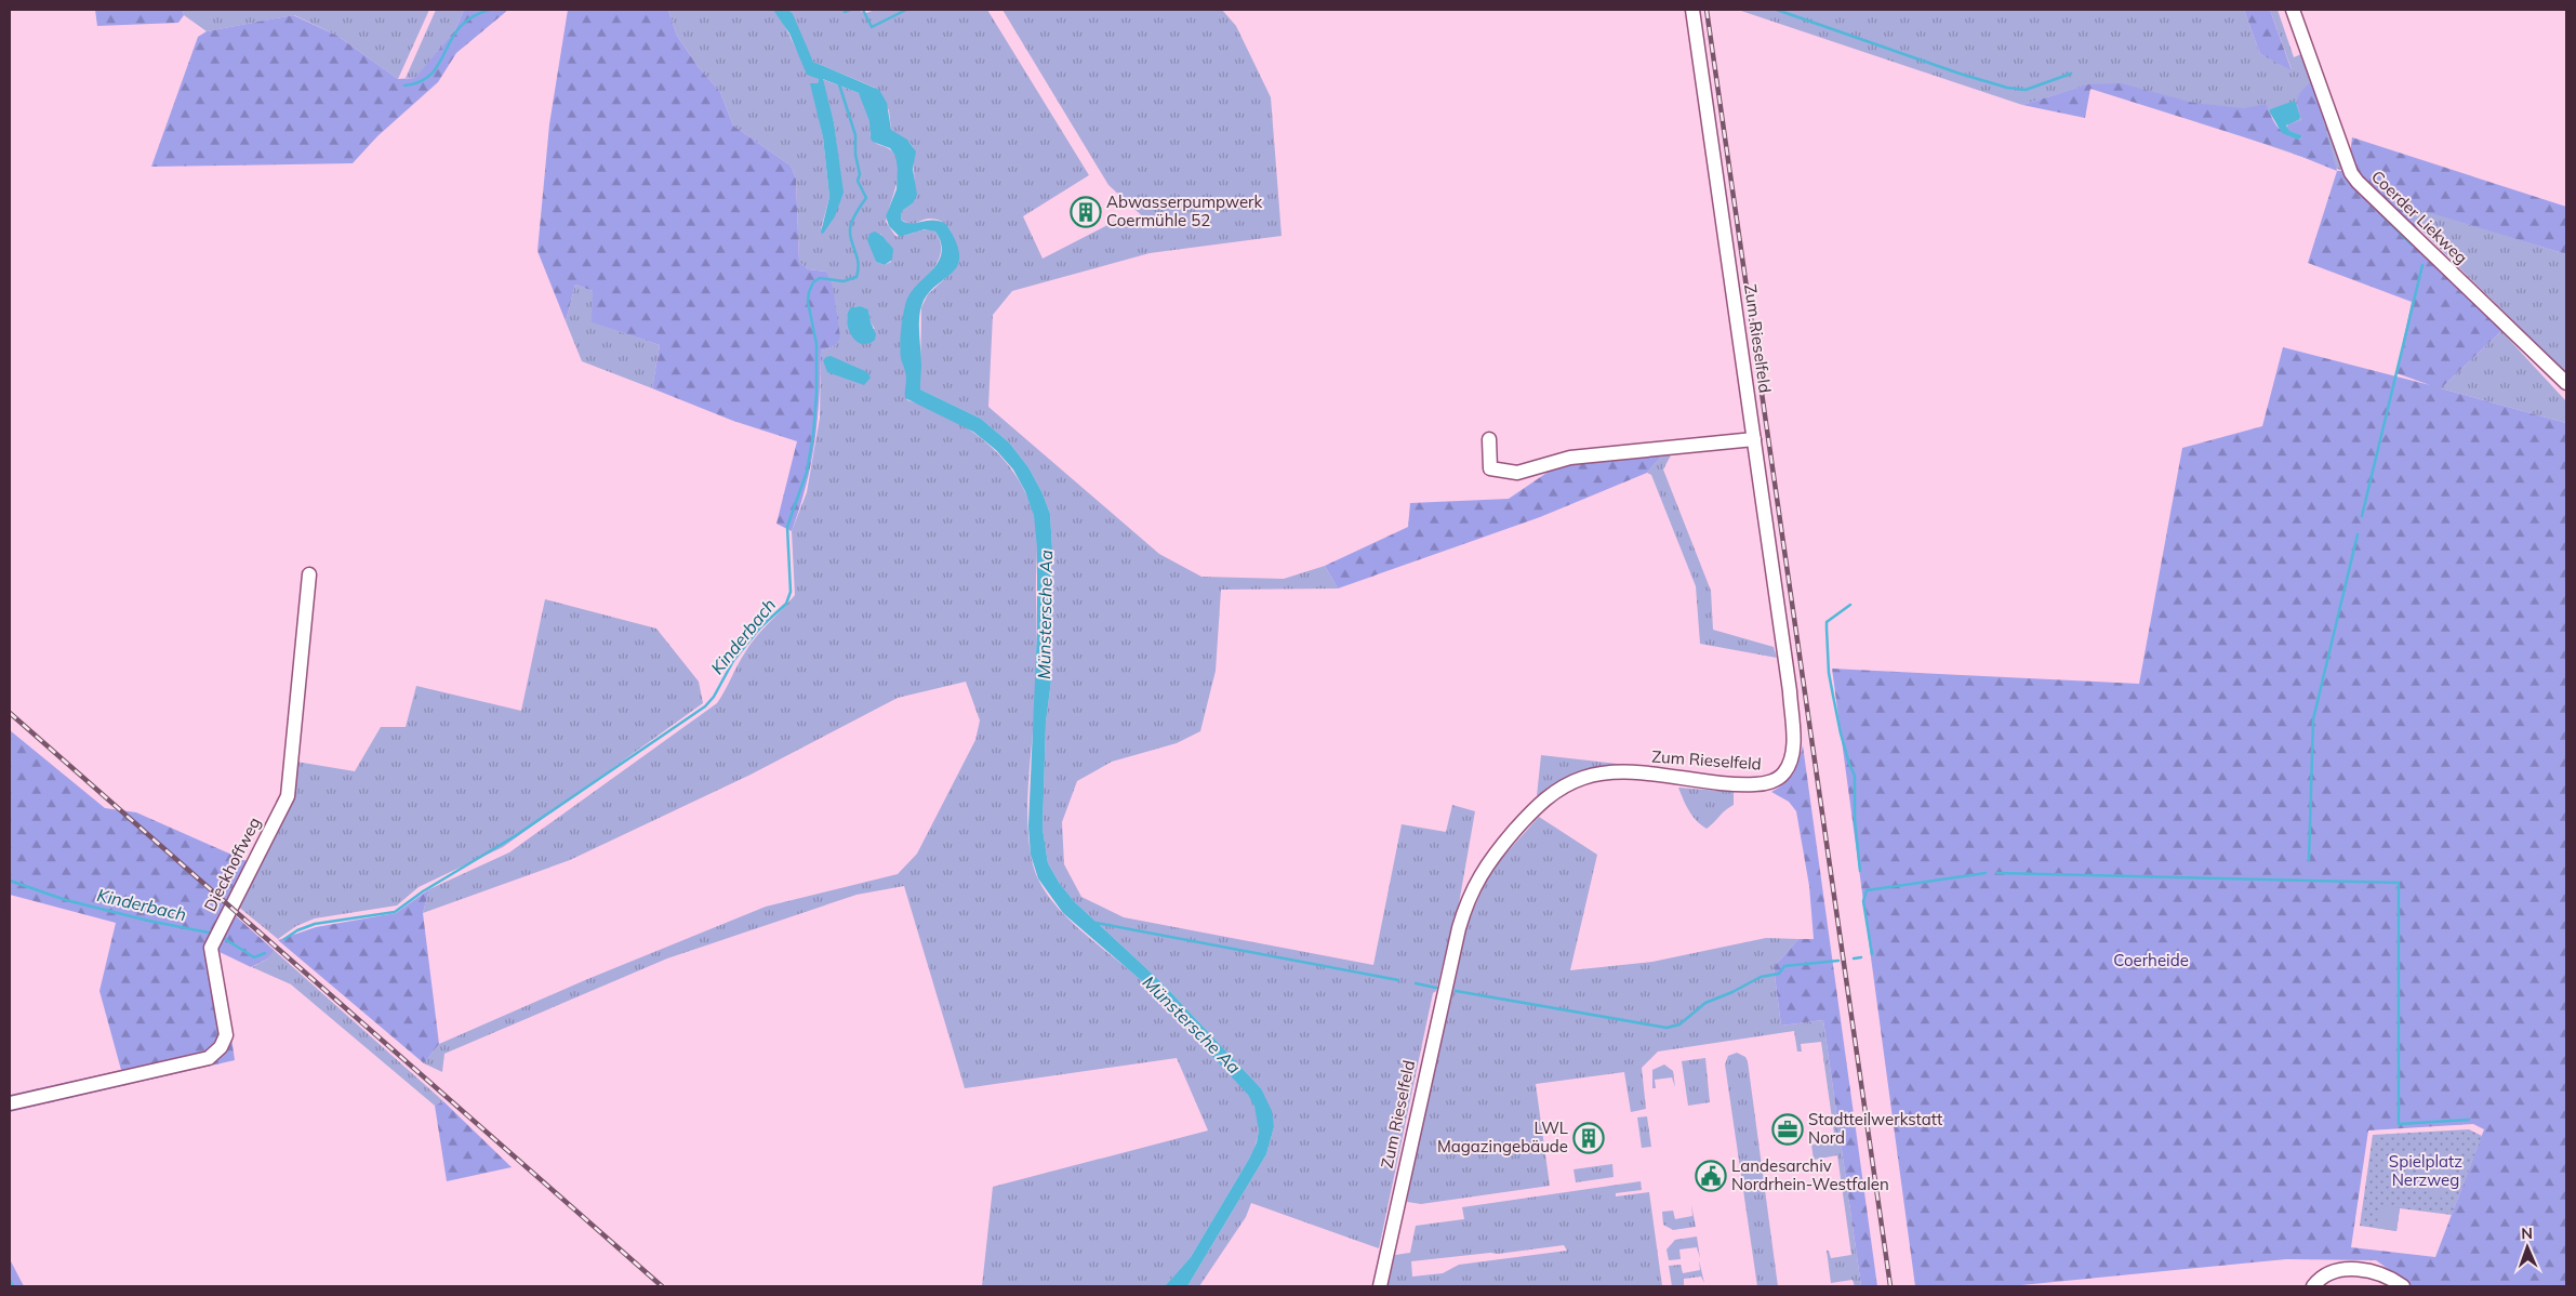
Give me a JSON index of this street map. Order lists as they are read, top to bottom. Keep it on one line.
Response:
{"streets":{"street":["Coerder Liekweg","Zum Rieselfeld","Dieckhoffweg"]},"water":["Münstersche Aa","Kinderbach"],"parks":["Coerheide","Spielplatz Nerzweg"],"places":{"building":["Abwasserpumpwerk Coermühle 52","LWL Magazingebäude"],"office":["Stadtteilwerkstatt Nord"],"public building":["Landesarchiv Nordrhein-Westfalen"]},"north":"top"}
